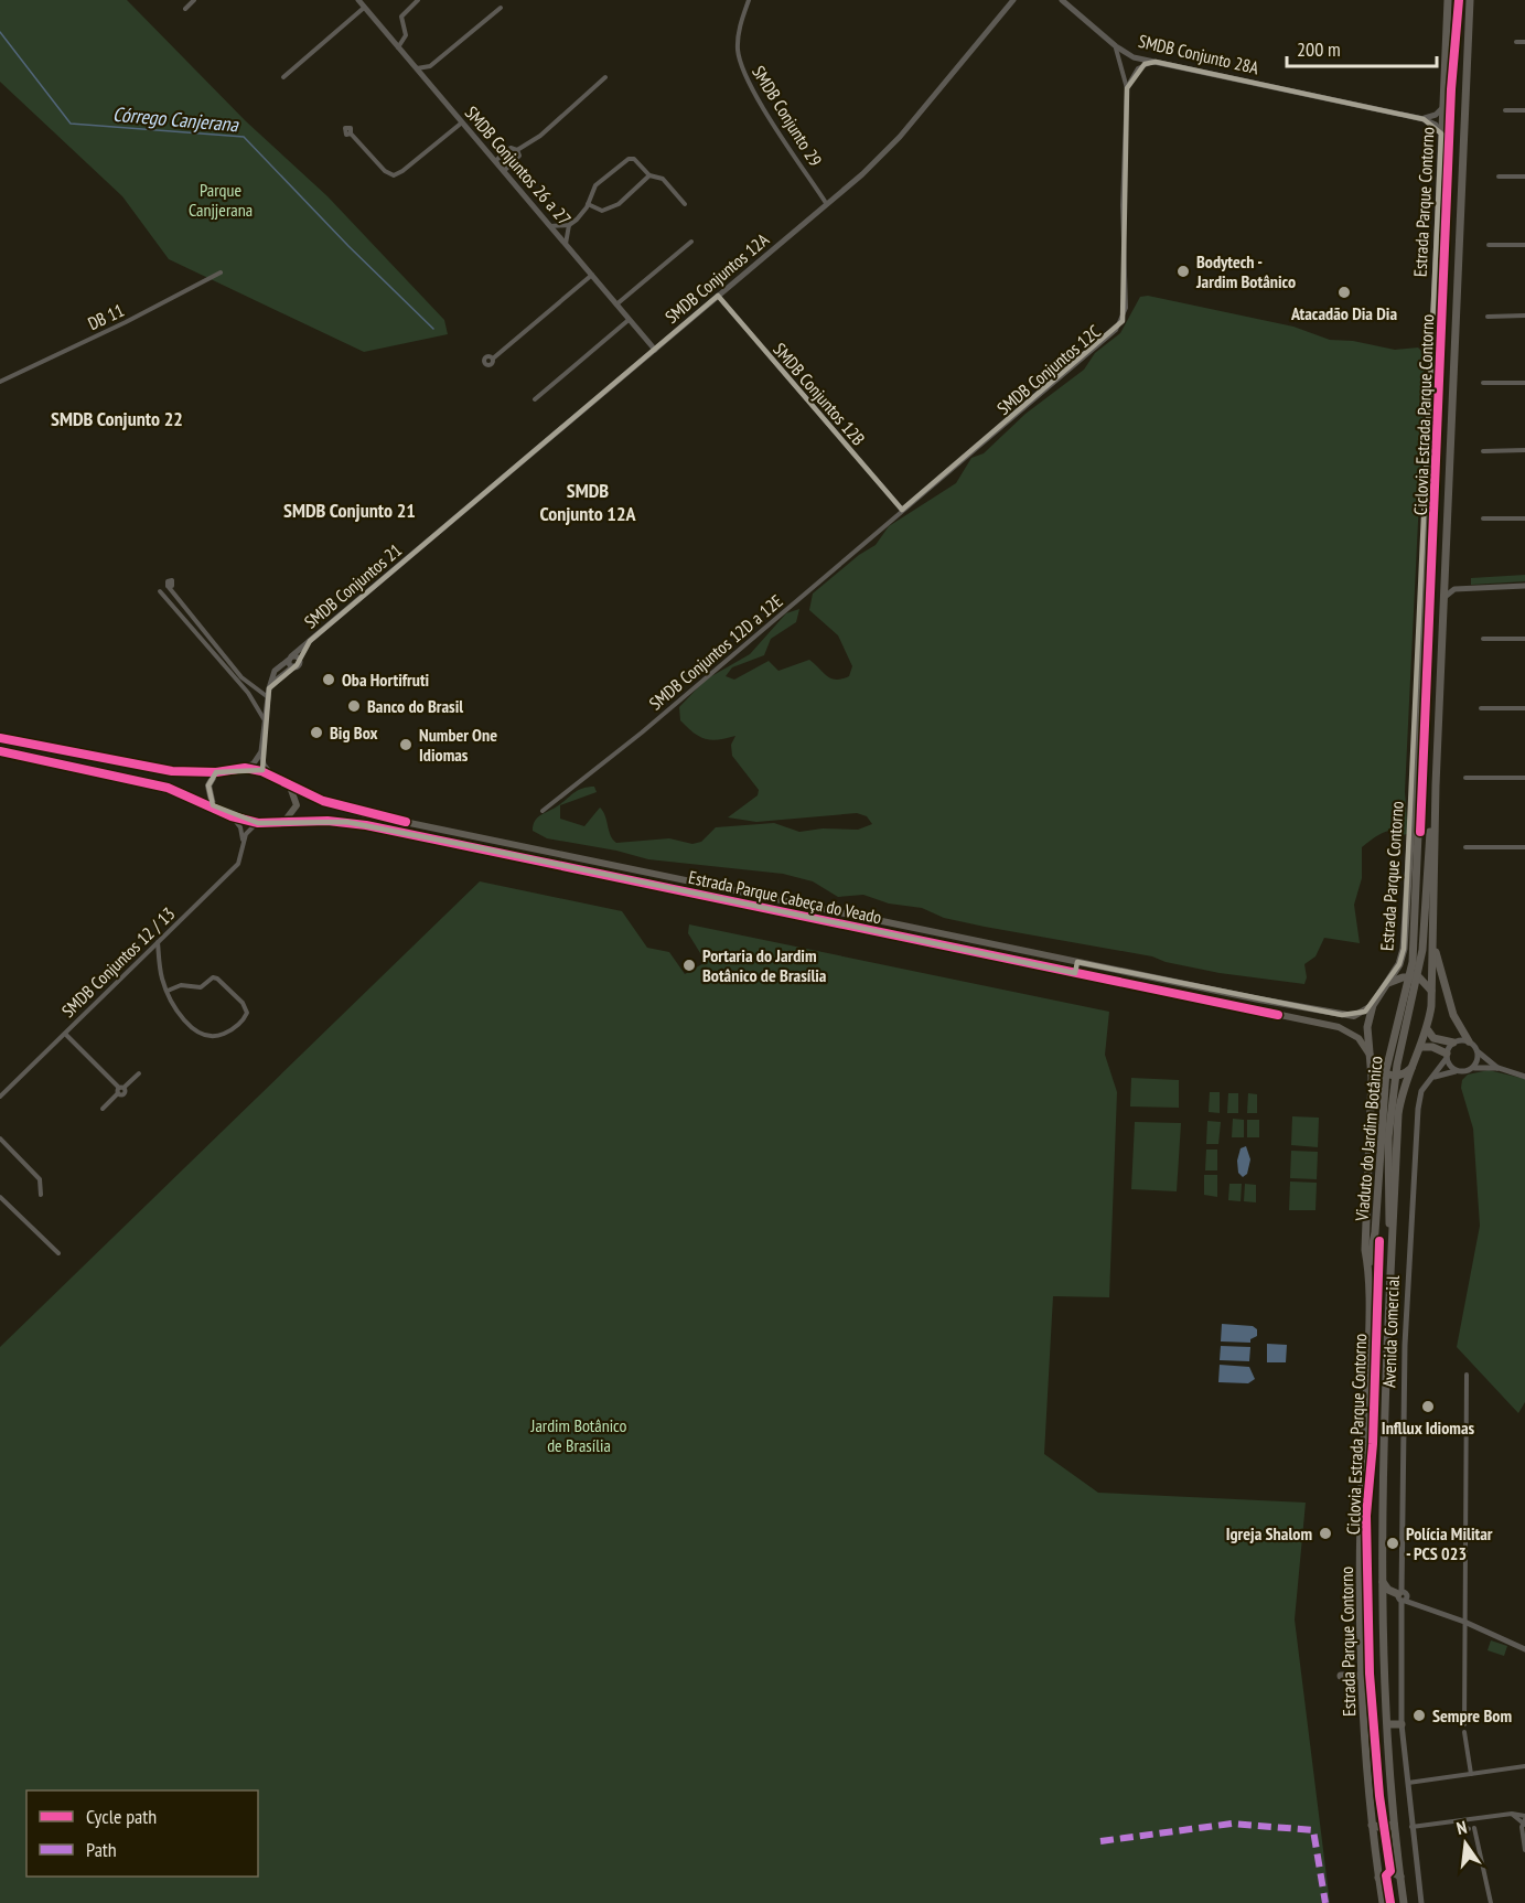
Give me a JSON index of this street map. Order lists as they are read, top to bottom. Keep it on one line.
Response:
{"streets":{"highway":["Estrada Parque Contorno","Viaduto do Jardim Botânico"],"main road":["Estrada Parque Cabeça do Veado"],"street":["SMDB Conjunto 28A","SMDB Conjunto 29","SMDB Conjuntos 26 a 27","SMDB Conjuntos 12A","DB 11","SMDB Conjuntos 12C","SMDB Conjuntos 12B","SMDB Conjuntos 21","SMDB Conjuntos 12D a 12E","SMDB Conjuntos 12 / 13","Avenida Comercial"],"cycle path":["Ciclovia Estrada Parque Contorno"]},"crossings":[["SMDB Conjunto 28A","SMDB Conjuntos 12C"],["SMDB Conjunto 29","SMDB Conjuntos 12A"],["SMDB Conjuntos 26 a 27","SMDB Conjuntos 12A"],["Estrada Parque Contorno","Estrada Parque Cabeça do Veado"],["Estrada Parque Contorno","Viaduto do Jardim Botânico"],["SMDB Conjuntos 12A","SMDB Conjuntos 12B"],["SMDB Conjuntos 12A","SMDB Conjuntos 21"],["SMDB Conjuntos 12C","SMDB Conjuntos 12B"],["SMDB Conjuntos 12C","SMDB Conjuntos 12D a 12E"],["SMDB Conjuntos 12B","SMDB Conjuntos 12D a 12E"],["Estrada Parque Cabeça do Veado","SMDB Conjuntos 12 / 13"]],"districts":["SMDB Conjunto 22","SMDB Conjunto 12A","SMDB Conjunto 21"],"water":["Córrego Canjerana"],"parks":["Parque Canjjerana","Jardim Botânico de Brasília"],"places":["Bodytech - Jardim Botânico","Atacadão Dia Dia","Oba Hortifruti","Banco do Brasil","Big Box","Number One Idiomas","Portaria do Jardim Botânico de Brasília","Infllux Idiomas","Igreja Shalom","Polícia Militar - PCS 023","Sempre Bom"],"legend":["Cycle path","Path"],"scale_bar":"200 m","north":"top"}
